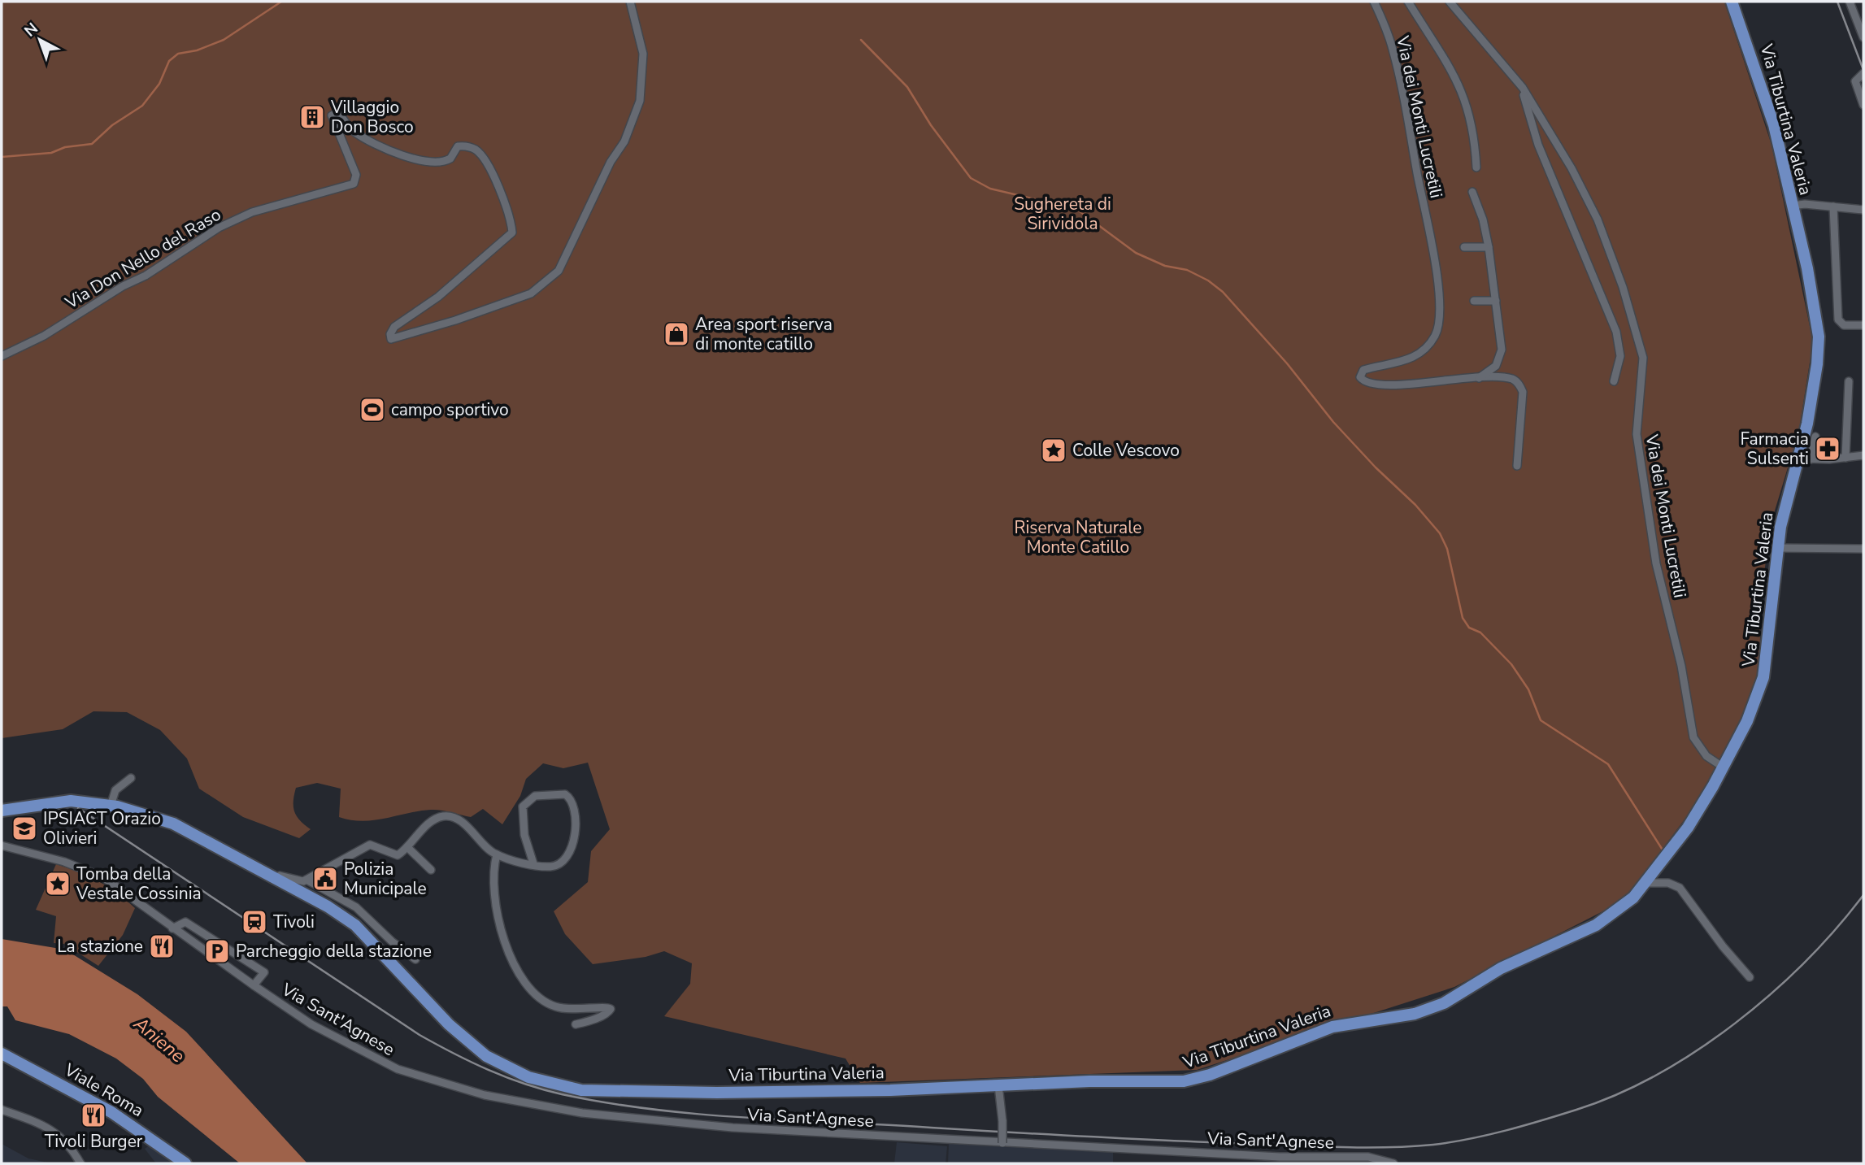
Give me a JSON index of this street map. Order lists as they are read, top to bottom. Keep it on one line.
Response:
{"streets":{"main road":["Via Tiburtina Valeria","Viale Roma"],"street":["Via dei Monti Lucretili","Via Don Nello del Raso","Via Sant'Agnese"]},"crossings":[["Via dei Monti Lucretili","Via Tiburtina Valeria"]],"water":["Aniene"],"parks":["Sughereta di Sirividola","Riserva Naturale Monte Catillo"],"places":{"building":["Villaggio Don Bosco"],"shop":["Area sport riserva di monte catillo"],"sports":["campo sportivo"],"pharmacy":["Farmacia Sulsenti"],"place":["Colle Vescovo","Tomba della Vestale Cossinia"],"school or university":["IPSIACT Orazio Olivieri"],"public building":["Polizia Municipale"],"station":["Tivoli"],"restaurant":["La stazione","Tivoli Burger"],"parking":["Parcheggio della stazione"]},"north":"top left"}
